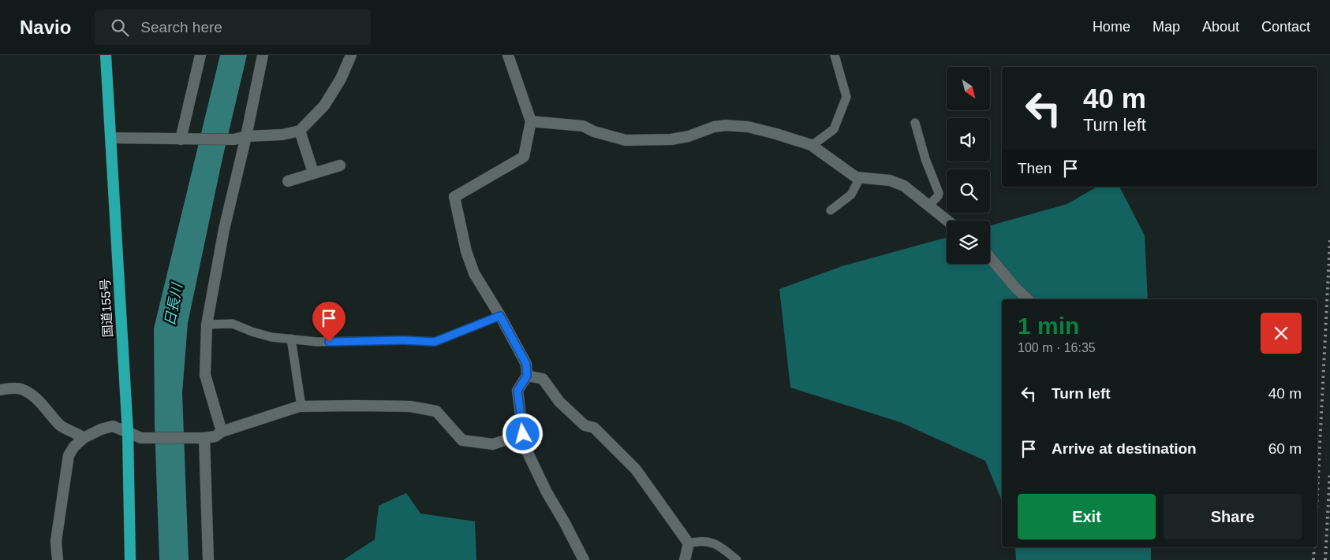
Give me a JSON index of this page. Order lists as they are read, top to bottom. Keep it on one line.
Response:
{"streets":{"highway":["国道155号"]},"water":["日長川"],"north":"bottom right","page":{"header":"Navio","search":"Search here","nav":["Home","Map","About","Contact"],"turn":["40 m","Turn left"],"then":"Then","heading":["1 min","100 m · 16:35"],"list":[{"name":"Turn left","value":"40 m"},{"name":"Arrive at destination","value":"60 m"}],"buttons":["Exit","Share"]}}
